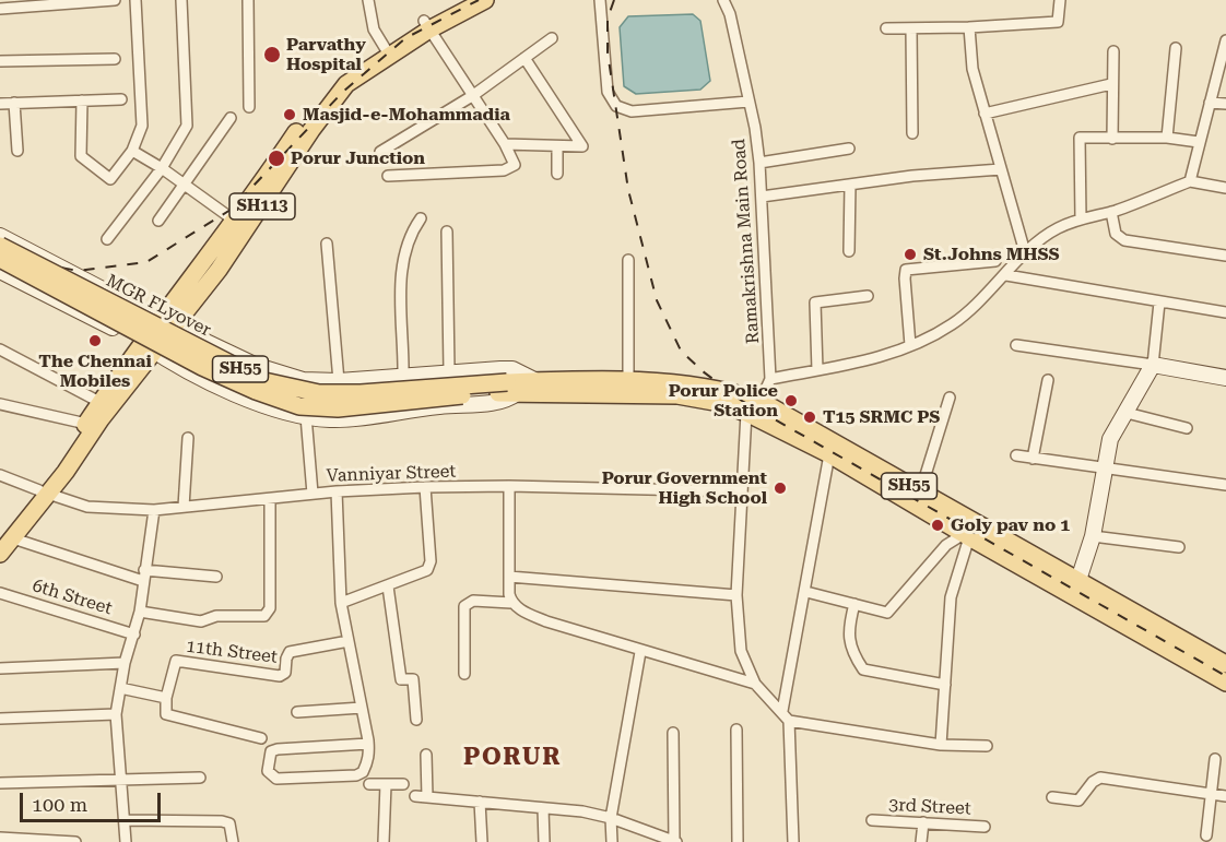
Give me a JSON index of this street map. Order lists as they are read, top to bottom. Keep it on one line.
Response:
{"streets":{"main road":["SH113","MGR FLyover","SH55"],"street":["Ramakrishna Main Road","Vanniyar Street","6th Street","11th Street","3rd Street"]},"crossings":[["SH113","Vanniyar Street"],["MGR FLyover","SH55"]],"districts":["PORUR"],"places":["Parvathy Hospital","Masjid-e-Mohammadia","Porur Junction","St.Johns MHSS","The Chennai Mobiles","Porur Police Station","T15 SRMC PS","Porur Government High School","Goly pav no 1"],"scale_bar":"100 m"}
